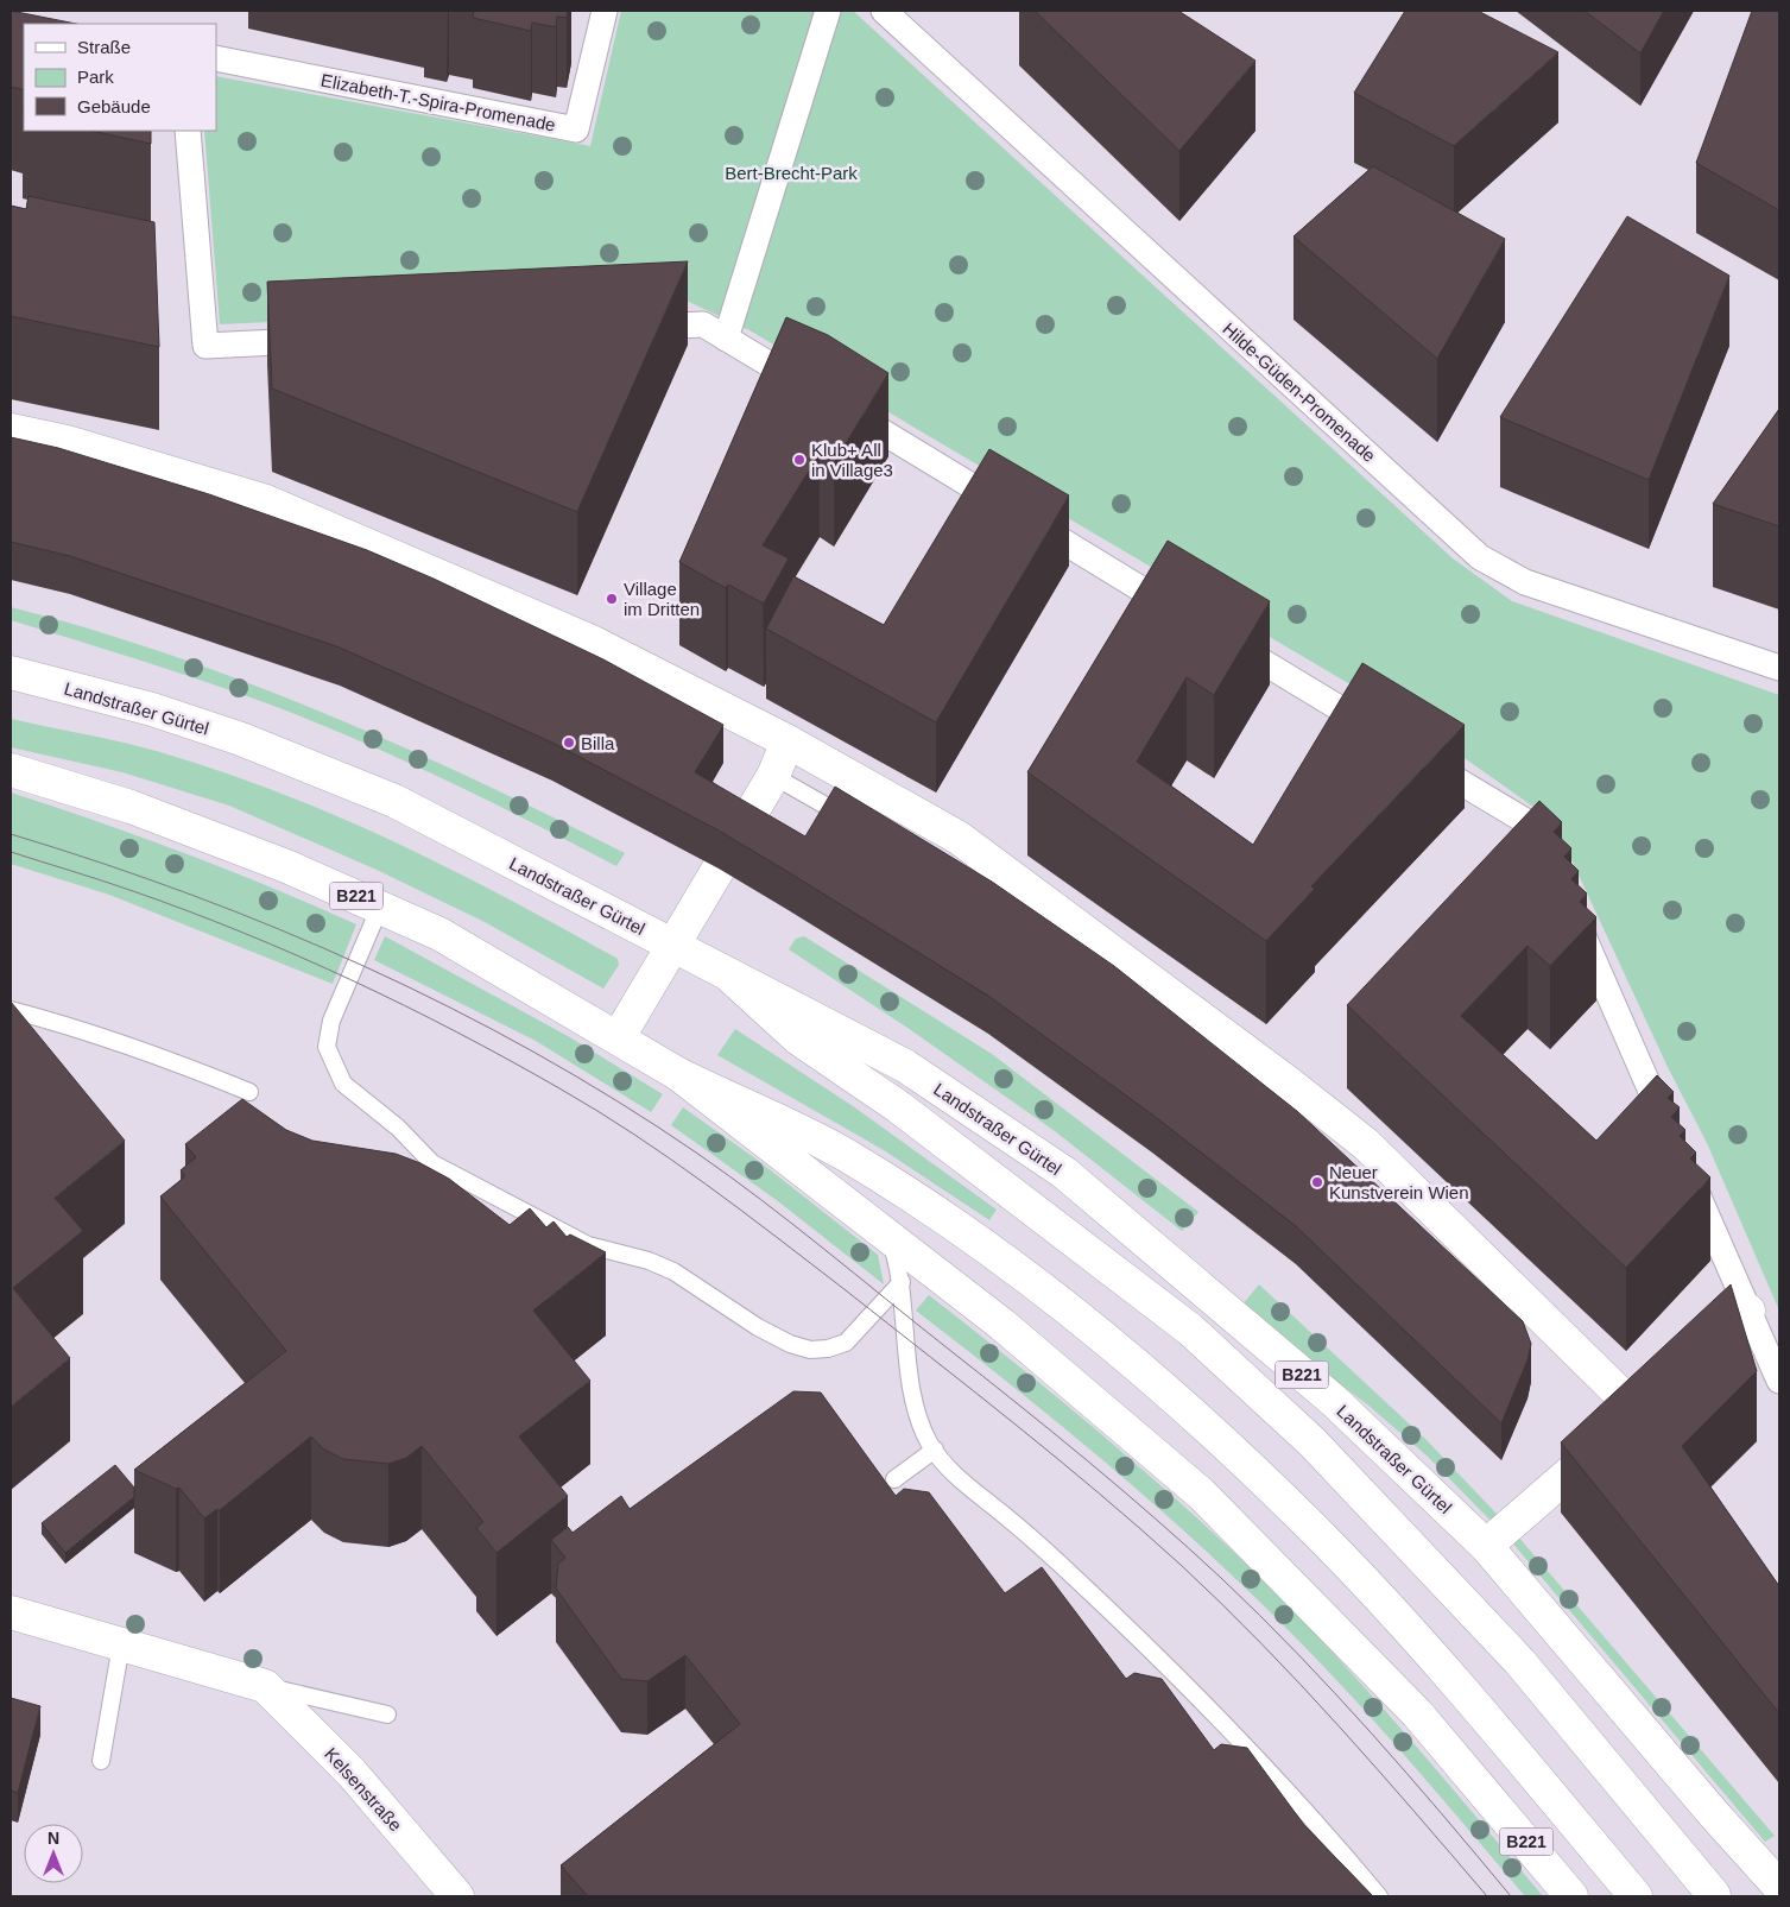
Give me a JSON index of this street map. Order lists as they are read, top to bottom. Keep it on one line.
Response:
{"streets":{"main road":["Landstraßer Gürtel","B221","Kelsenstraße"],"street":["Elizabeth-T.-Spira-Promenade","Hilde-Güden-Promenade"]},"parks":["Bert-Brecht-Park"],"places":["Klub+ All in Village3","Village im Dritten","Billa","Neuer Kunstverein Wien"],"legend":["Straße","Park","Gebäude"],"north":"top"}
